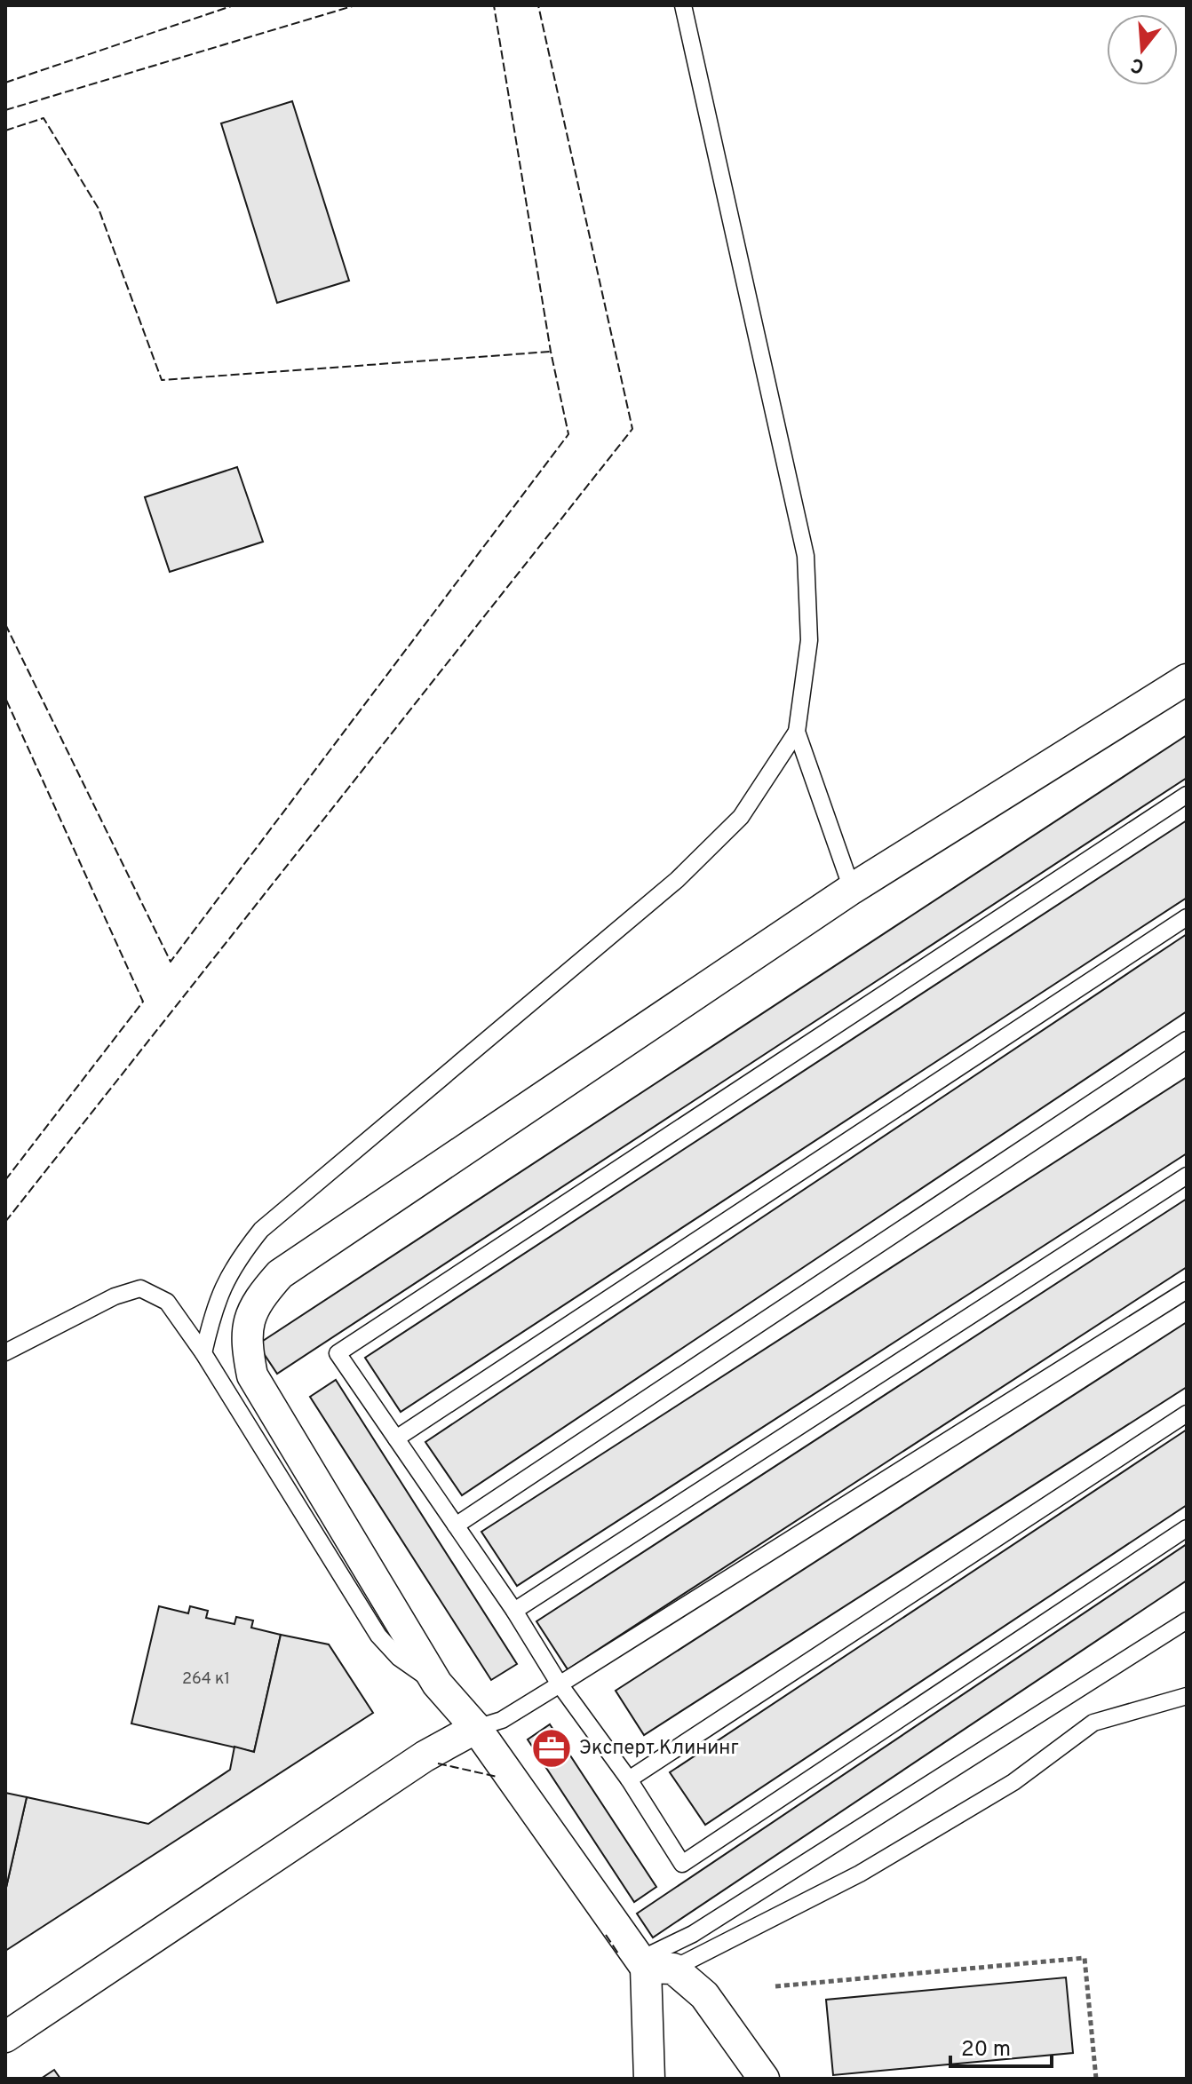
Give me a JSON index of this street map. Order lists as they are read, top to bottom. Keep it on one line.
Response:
{"places":{"office":["Эксперт Клининг"]},"house_numbers":["264 к1"],"scale_bar":"20 m","north":"bottom"}
